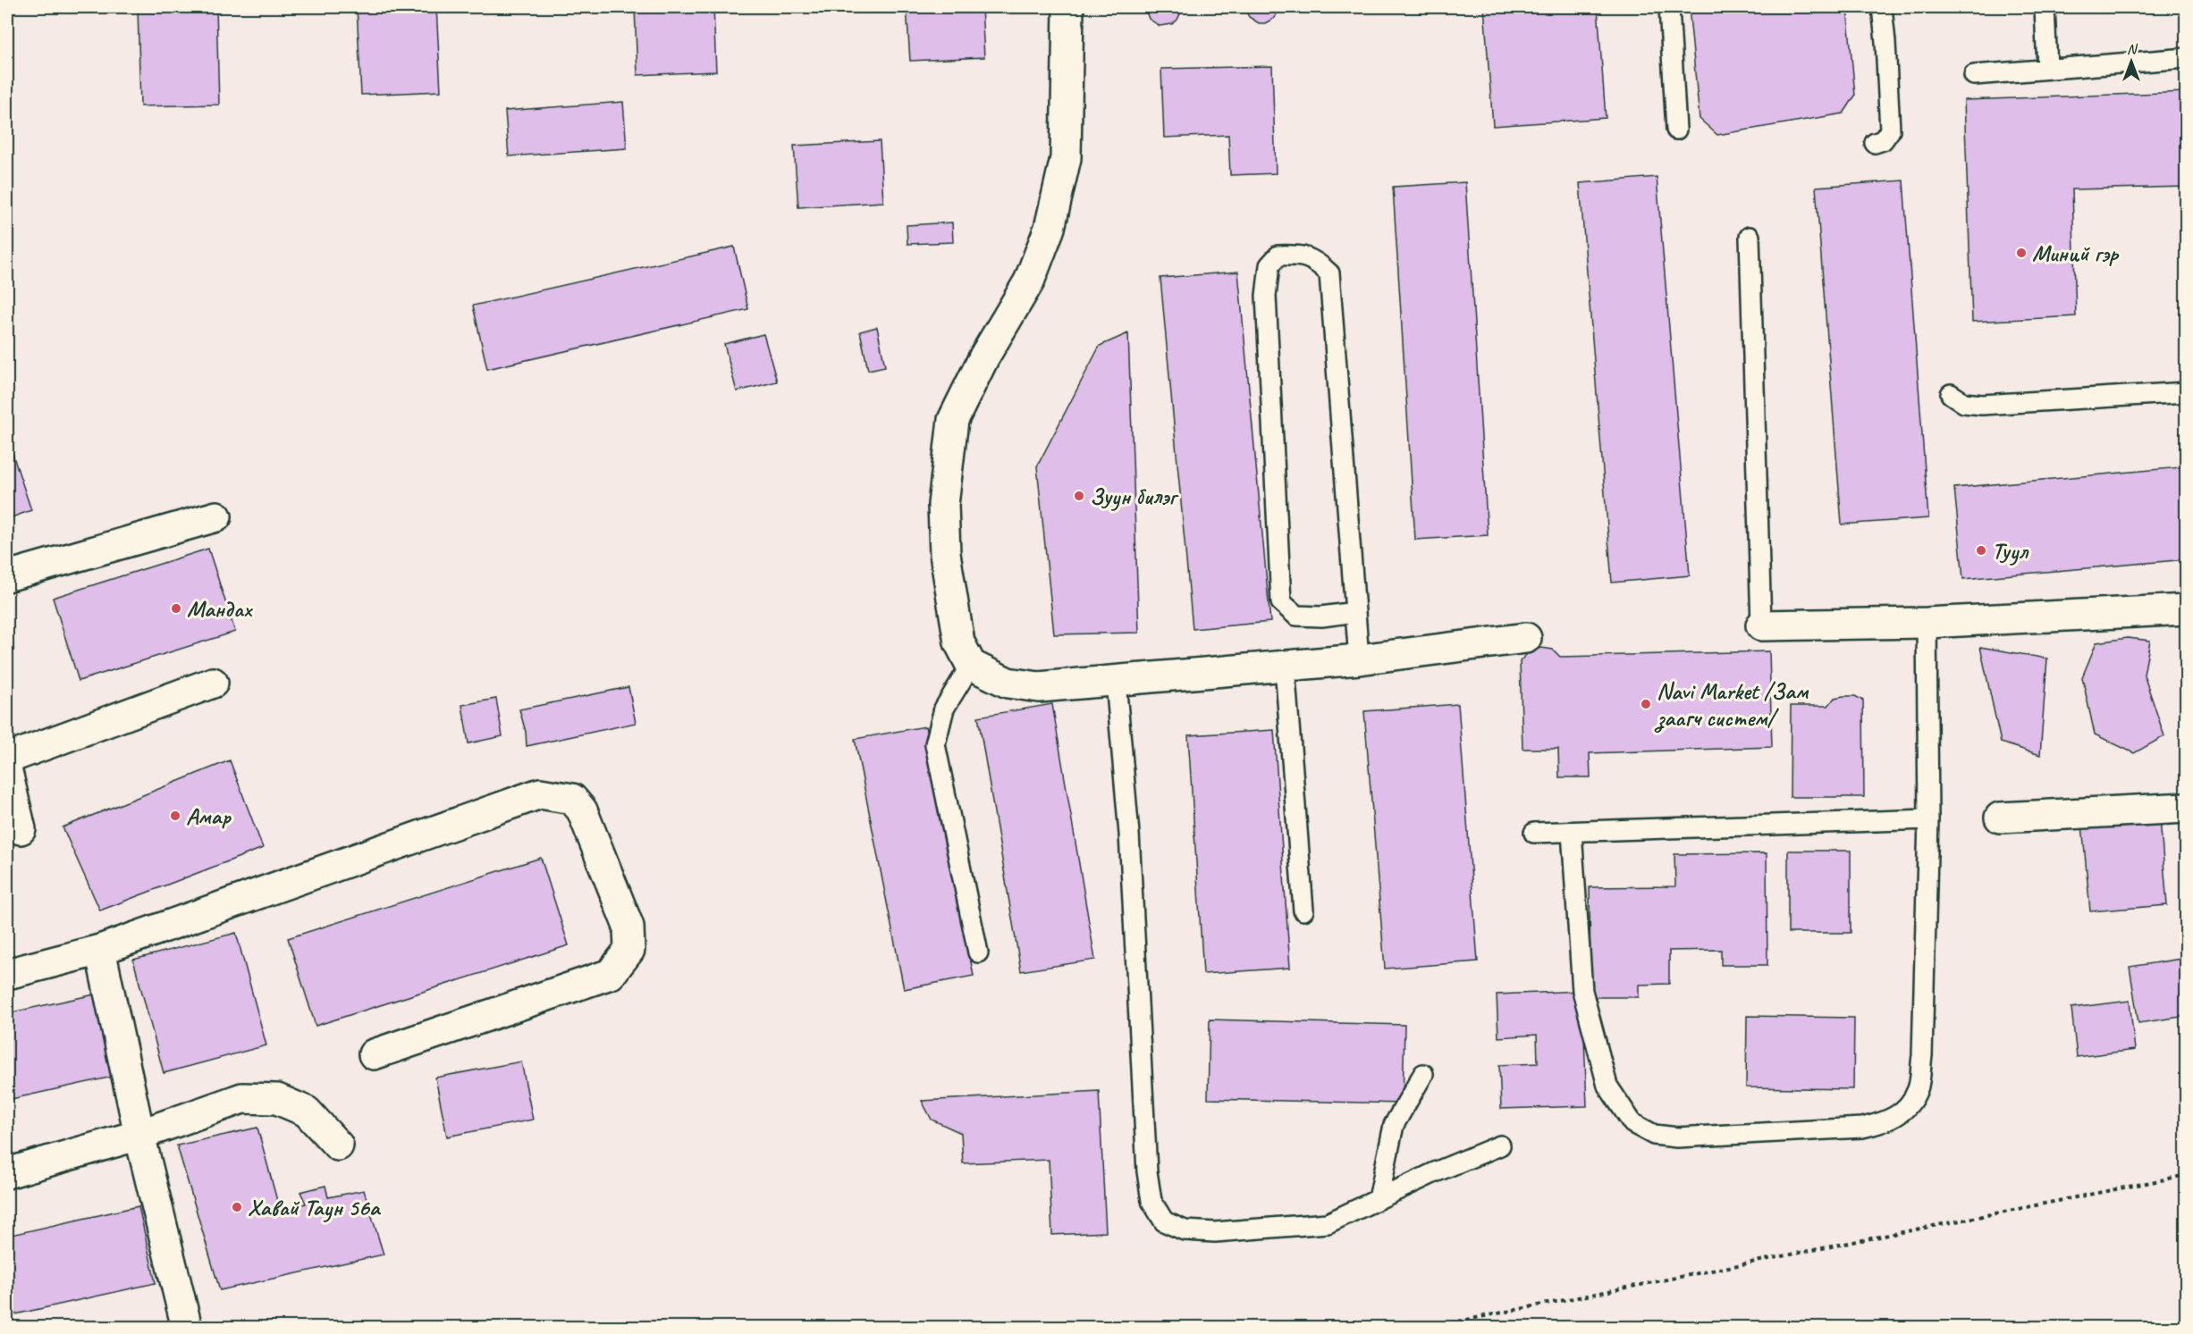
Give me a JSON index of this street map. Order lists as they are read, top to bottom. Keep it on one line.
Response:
{"places":["Миний гэр","Зуун билэг","Туул","Мандах","Navi Market /Зам заагч систем/","Амар","Хавай Таун 56а"],"north":"top"}
